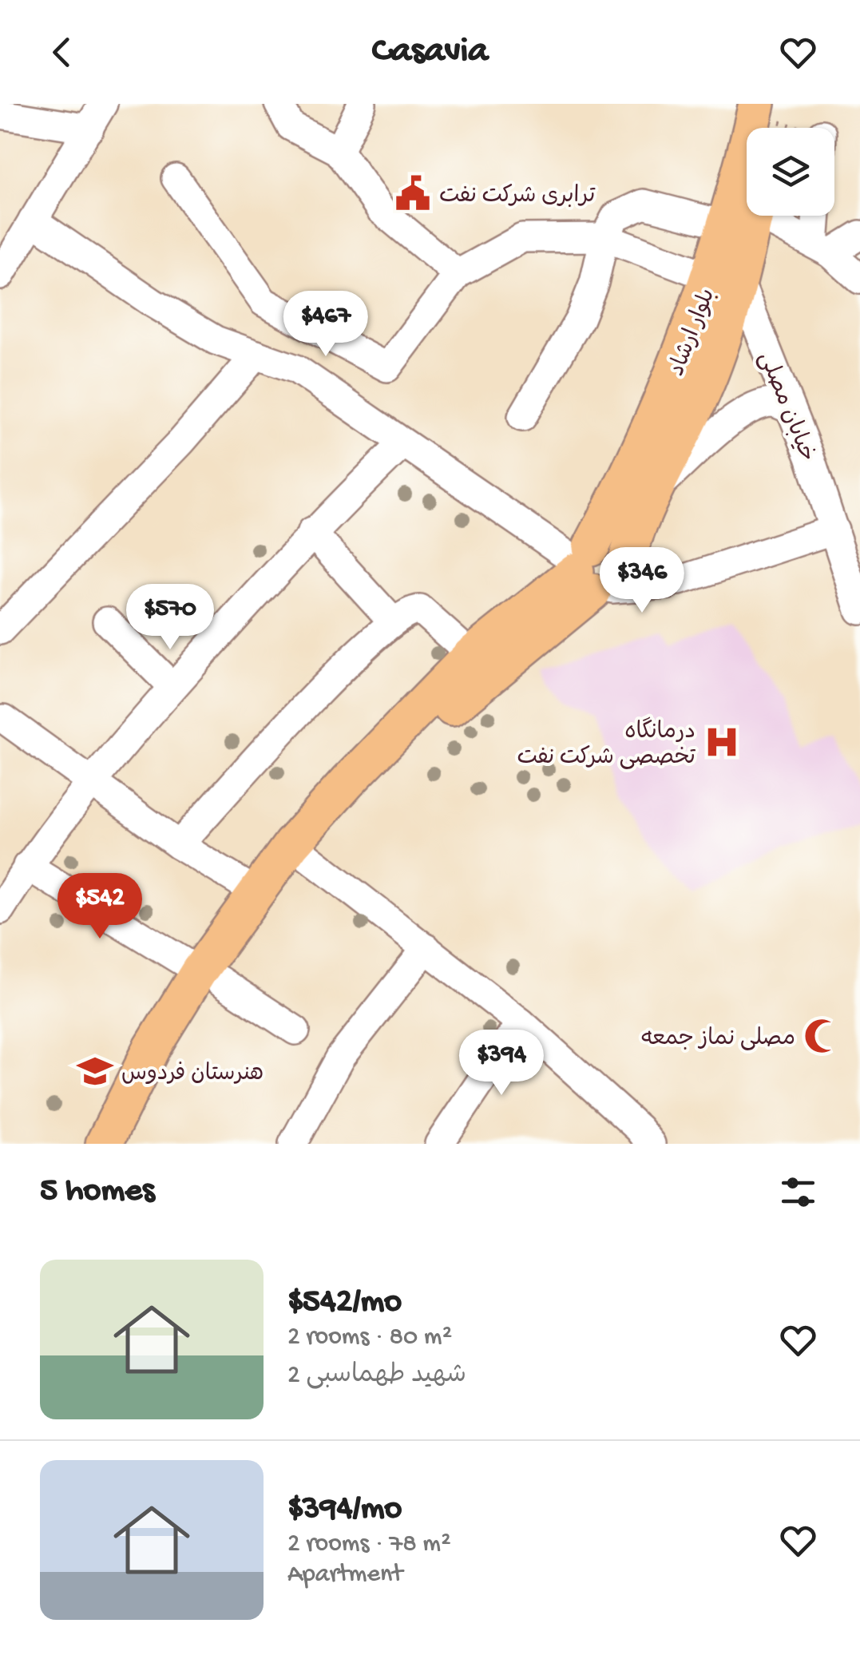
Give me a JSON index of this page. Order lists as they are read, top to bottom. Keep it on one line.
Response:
{"streets":{"main road":["بلوار ارشاد"],"street":["خیابان مصلی"]},"crossings":[["بلوار ارشاد","خیابان مصلی"]],"places":{"public building":["ترابری شرکت نفت"],"hospital":["درمانگاه تخصصی شرکت نفت"],"mosque":["مصلی نماز جمعه"],"school or university":["هنرستان فردوس"]},"page":{"header":"Casavia","price":["$467","$346","$570","$542","$394"],"heading":"5 homes","list":[{"name":"$542/mo","note":"2 rooms · 80 m² · شهید طهماسبی 2"},{"name":"$394/mo","note":"2 rooms · 78 m² · Apartment"}]}}
